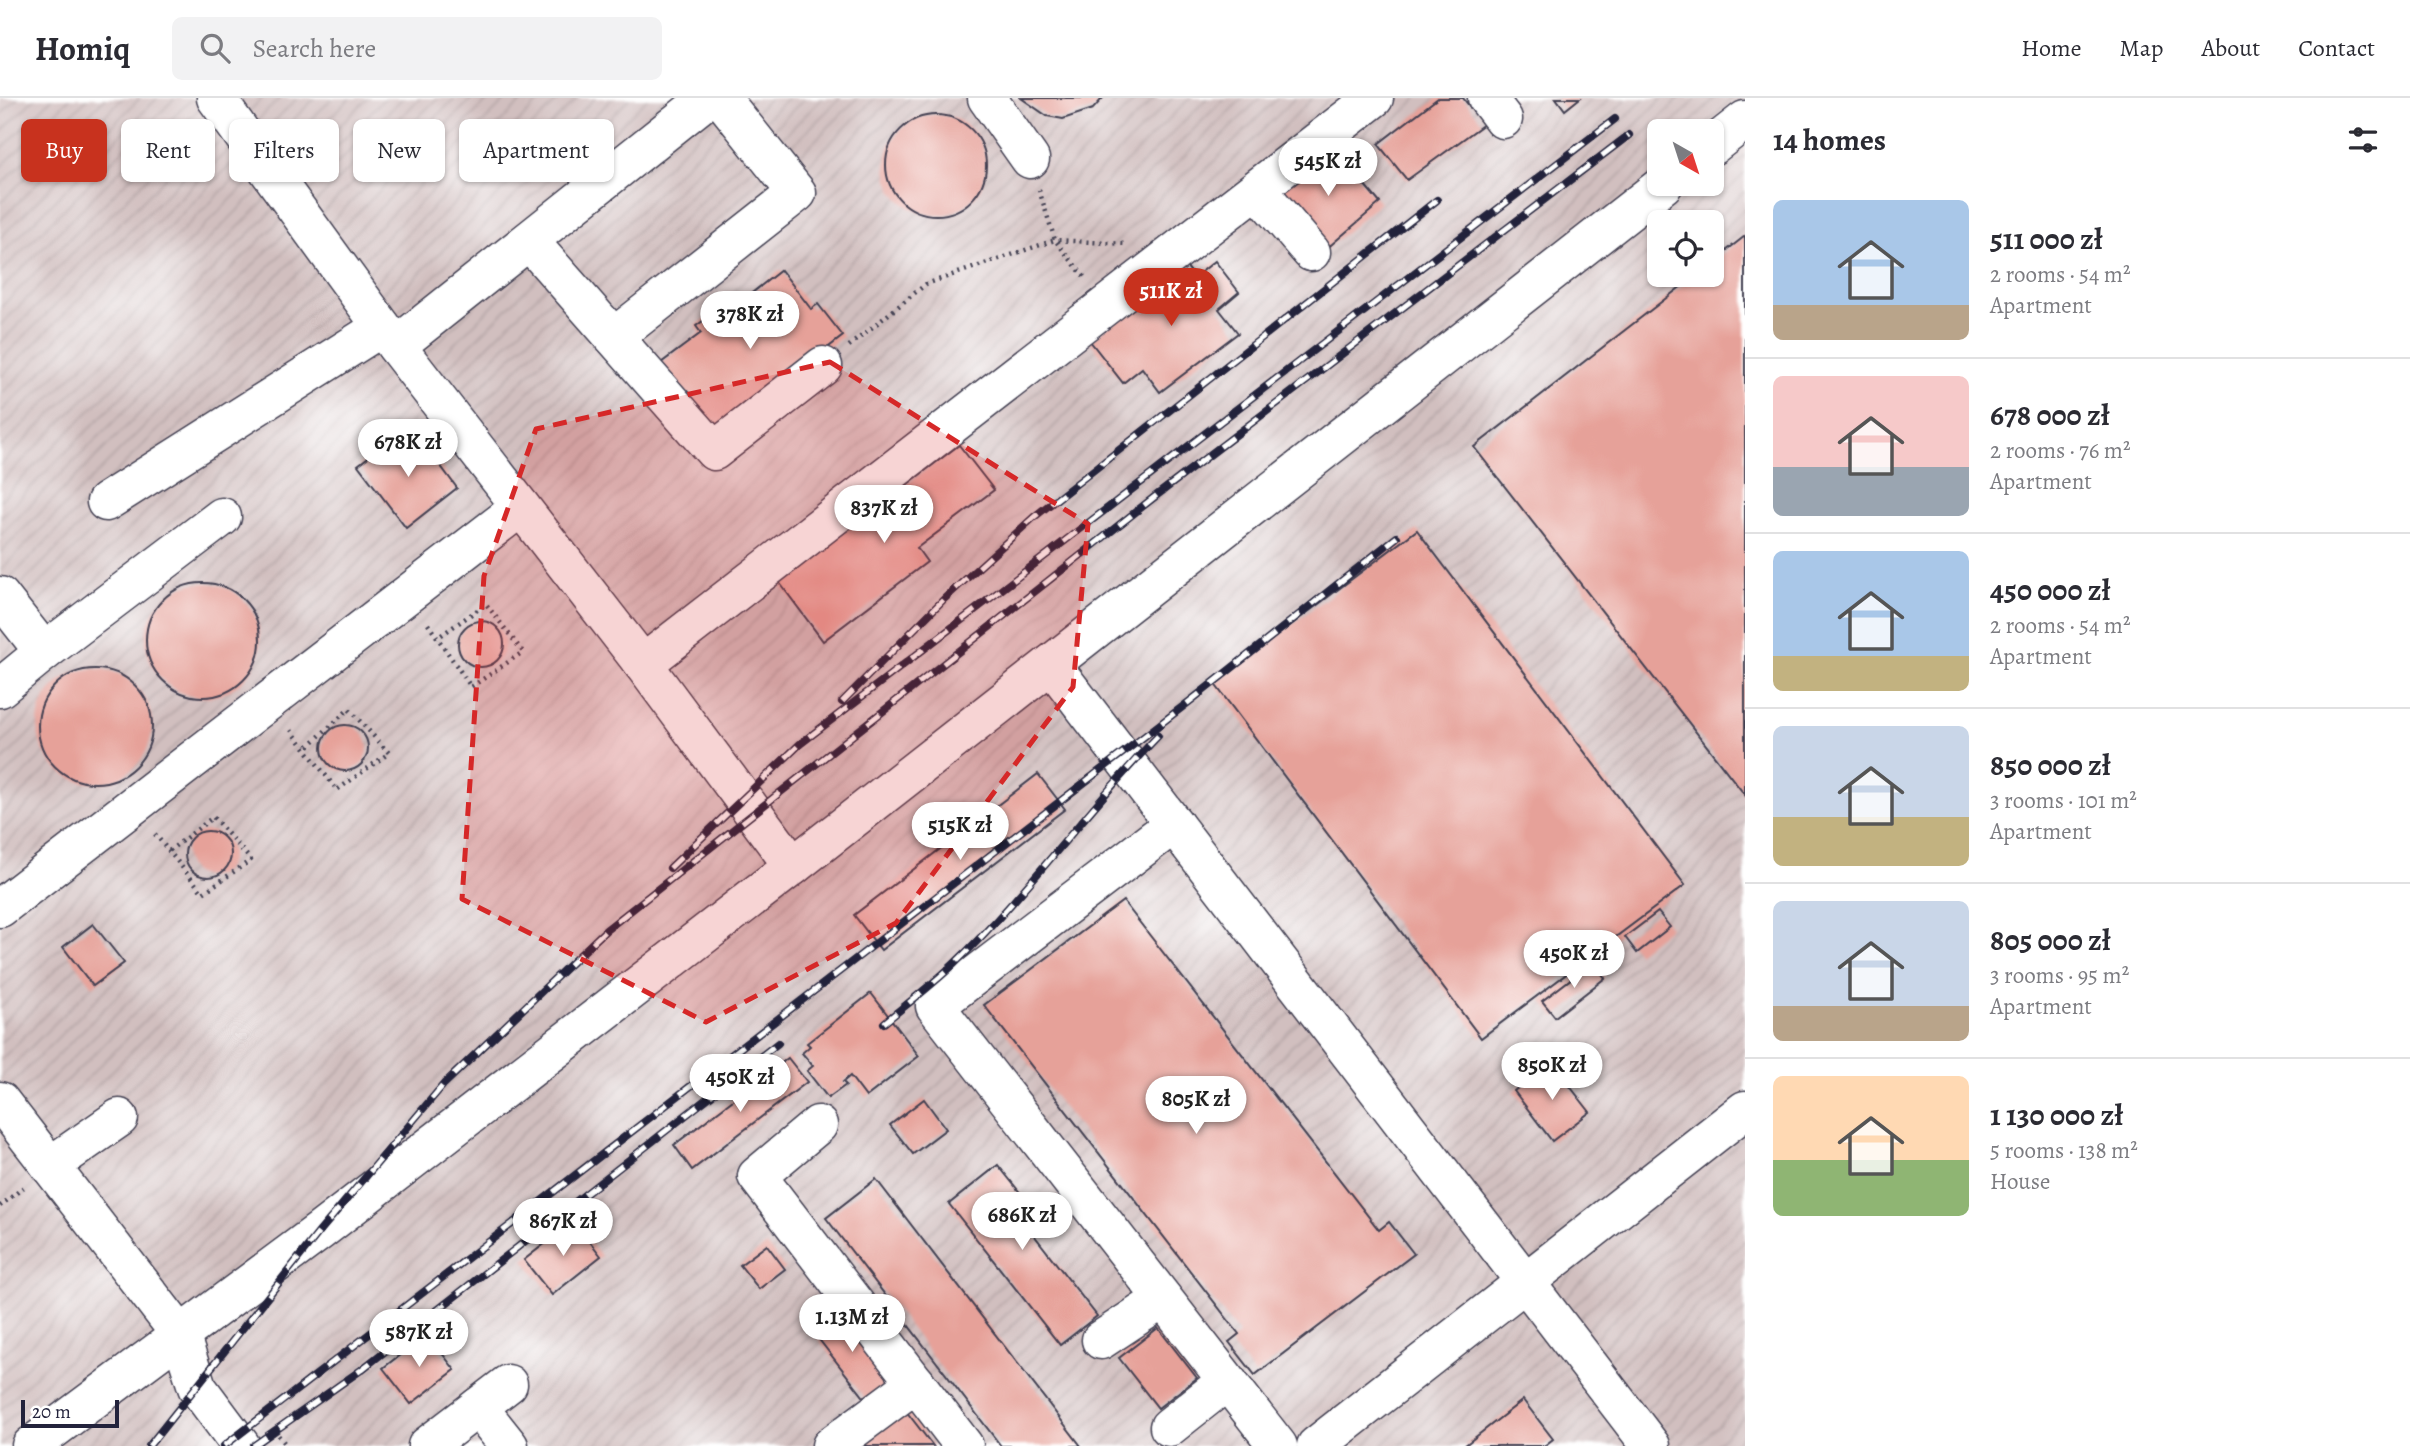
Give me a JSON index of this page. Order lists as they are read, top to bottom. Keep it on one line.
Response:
{"scale_bar":"20 m","north":"bottom right","page":{"header":"Homiq","search":"Search here","nav":["Home","Map","About","Contact"],"heading":"14 homes","chip":["Buy","Rent","Filters","New","Apartment"],"price":["545K zł","511K zł","378K zł","678K zł","837K zł","515K zł","450K zł","850K zł","450K zł","805K zł","686K zł","867K zł","1.13M zł","587K zł"],"list":[{"name":"511 000 zł","note":"2 rooms · 54 m² · Apartment"},{"name":"678 000 zł","note":"2 rooms · 76 m² · Apartment"},{"name":"450 000 zł","note":"2 rooms · 54 m² · Apartment"},{"name":"850 000 zł","note":"3 rooms · 101 m² · Apartment"},{"name":"805 000 zł","note":"3 rooms · 95 m² · Apartment"},{"name":"1 130 000 zł","note":"5 rooms · 138 m² · House"}],"scale":"20 m"}}
